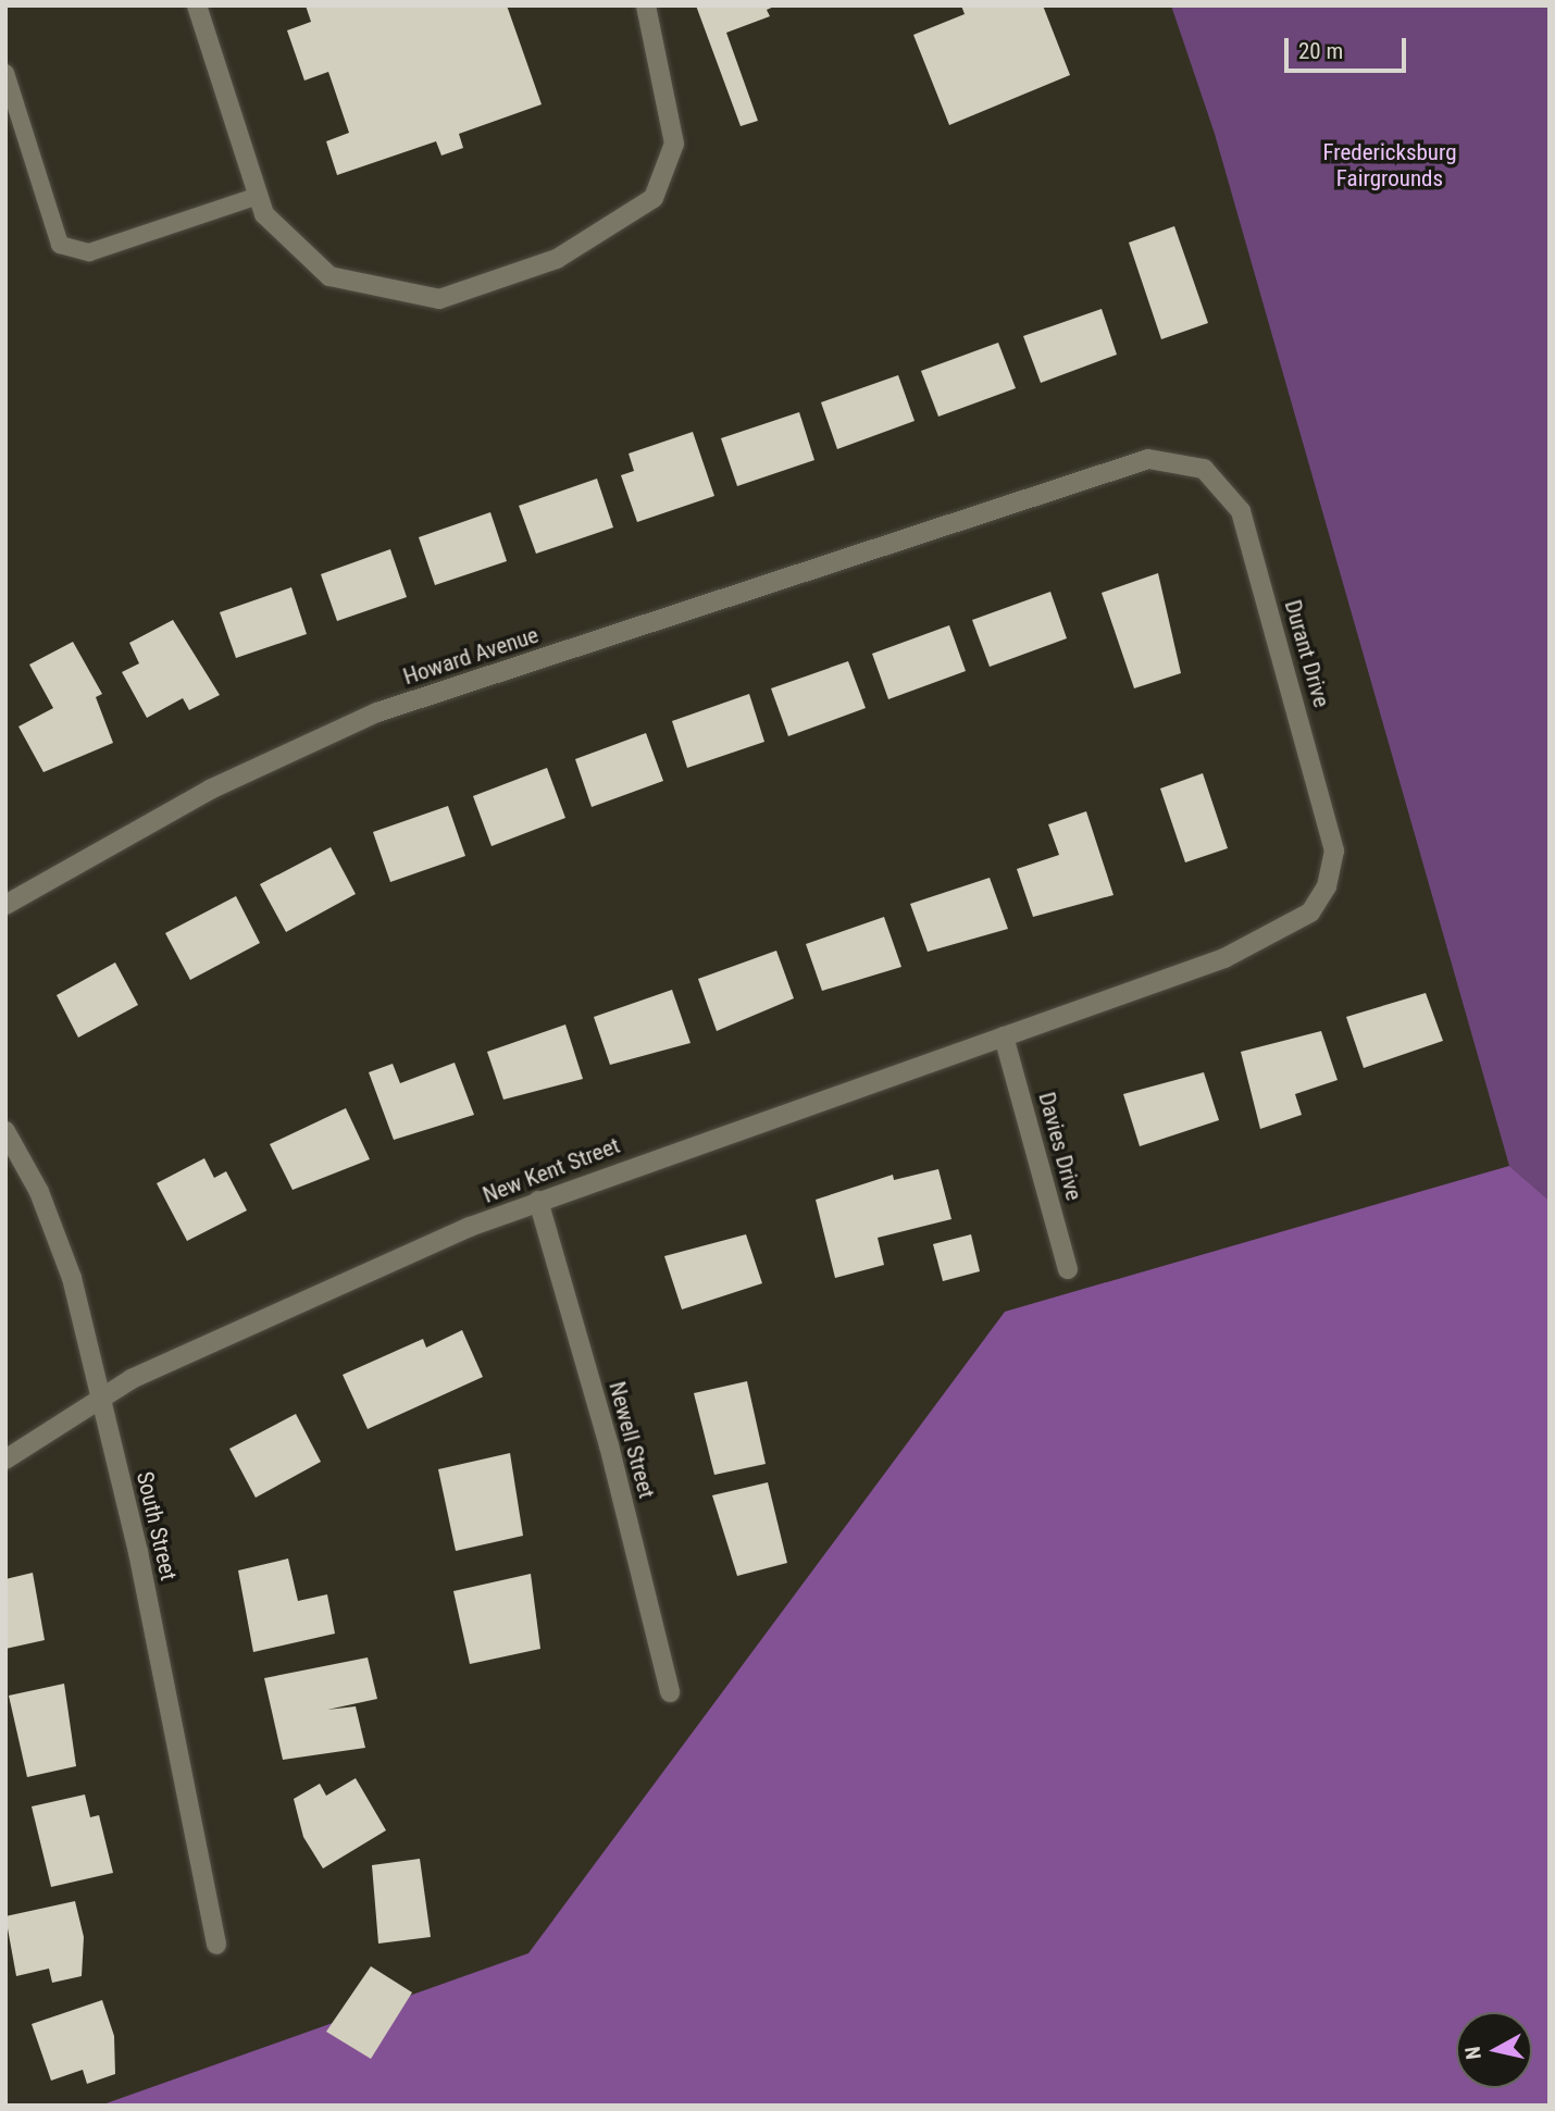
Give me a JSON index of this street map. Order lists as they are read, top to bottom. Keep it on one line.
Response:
{"streets":{"street":["Durant Drive","Howard Avenue","Davies Drive","New Kent Street","Newell Street","South Street"]},"crossings":[["Durant Drive","Howard Avenue"],["Durant Drive","New Kent Street"],["Davies Drive","New Kent Street"],["New Kent Street","Newell Street"],["New Kent Street","South Street"]],"parks":["Fredericksburg Fairgrounds"],"scale_bar":"20 m","north":"left"}
